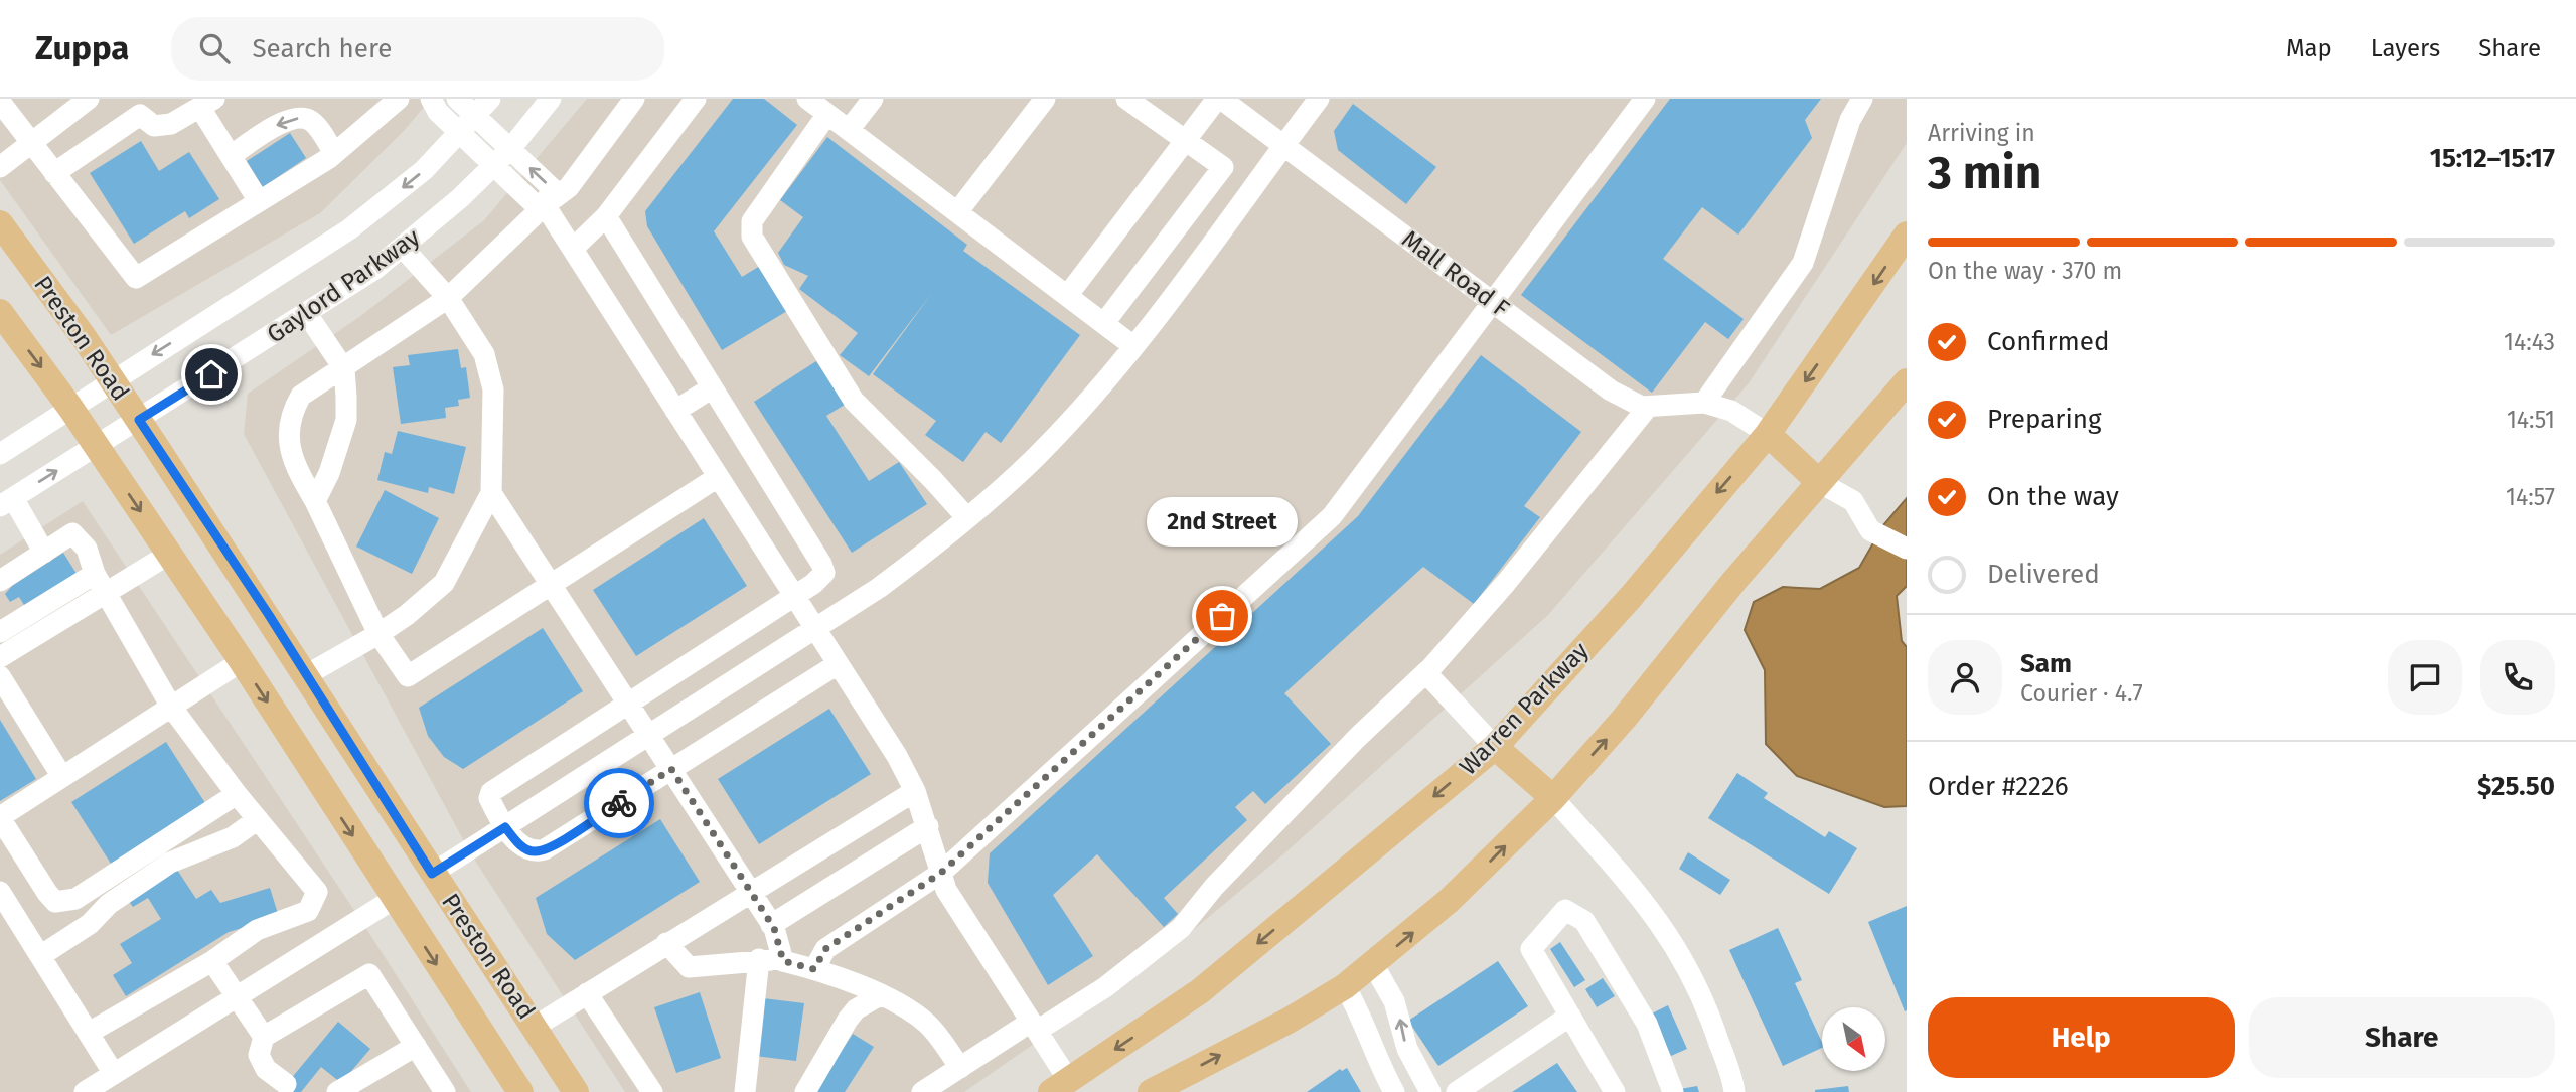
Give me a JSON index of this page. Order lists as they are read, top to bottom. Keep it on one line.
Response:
{"streets":{"main road":["Preston Road","Warren Parkway"],"street":["Mall Road F","Gaylord Parkway"]},"crossings":[["Gaylord Parkway","Preston Road"]],"places":["2nd Street"],"north":"bottom right","page":{"header":"Zuppa","search":"Search here","nav":["Map","Layers","Share"],"heading":["3 min","Arriving in","15:12–15:17"],"panel":["Sam","Courier · 4.7","Order #2226","$25.50"],"bar":"On the way · 370 m","list":[["Confirmed","14:43"],["Preparing","14:51"],["On the way","14:57"],"Delivered"],"bubble":"2nd Street","buttons":["Help","Share"]}}
